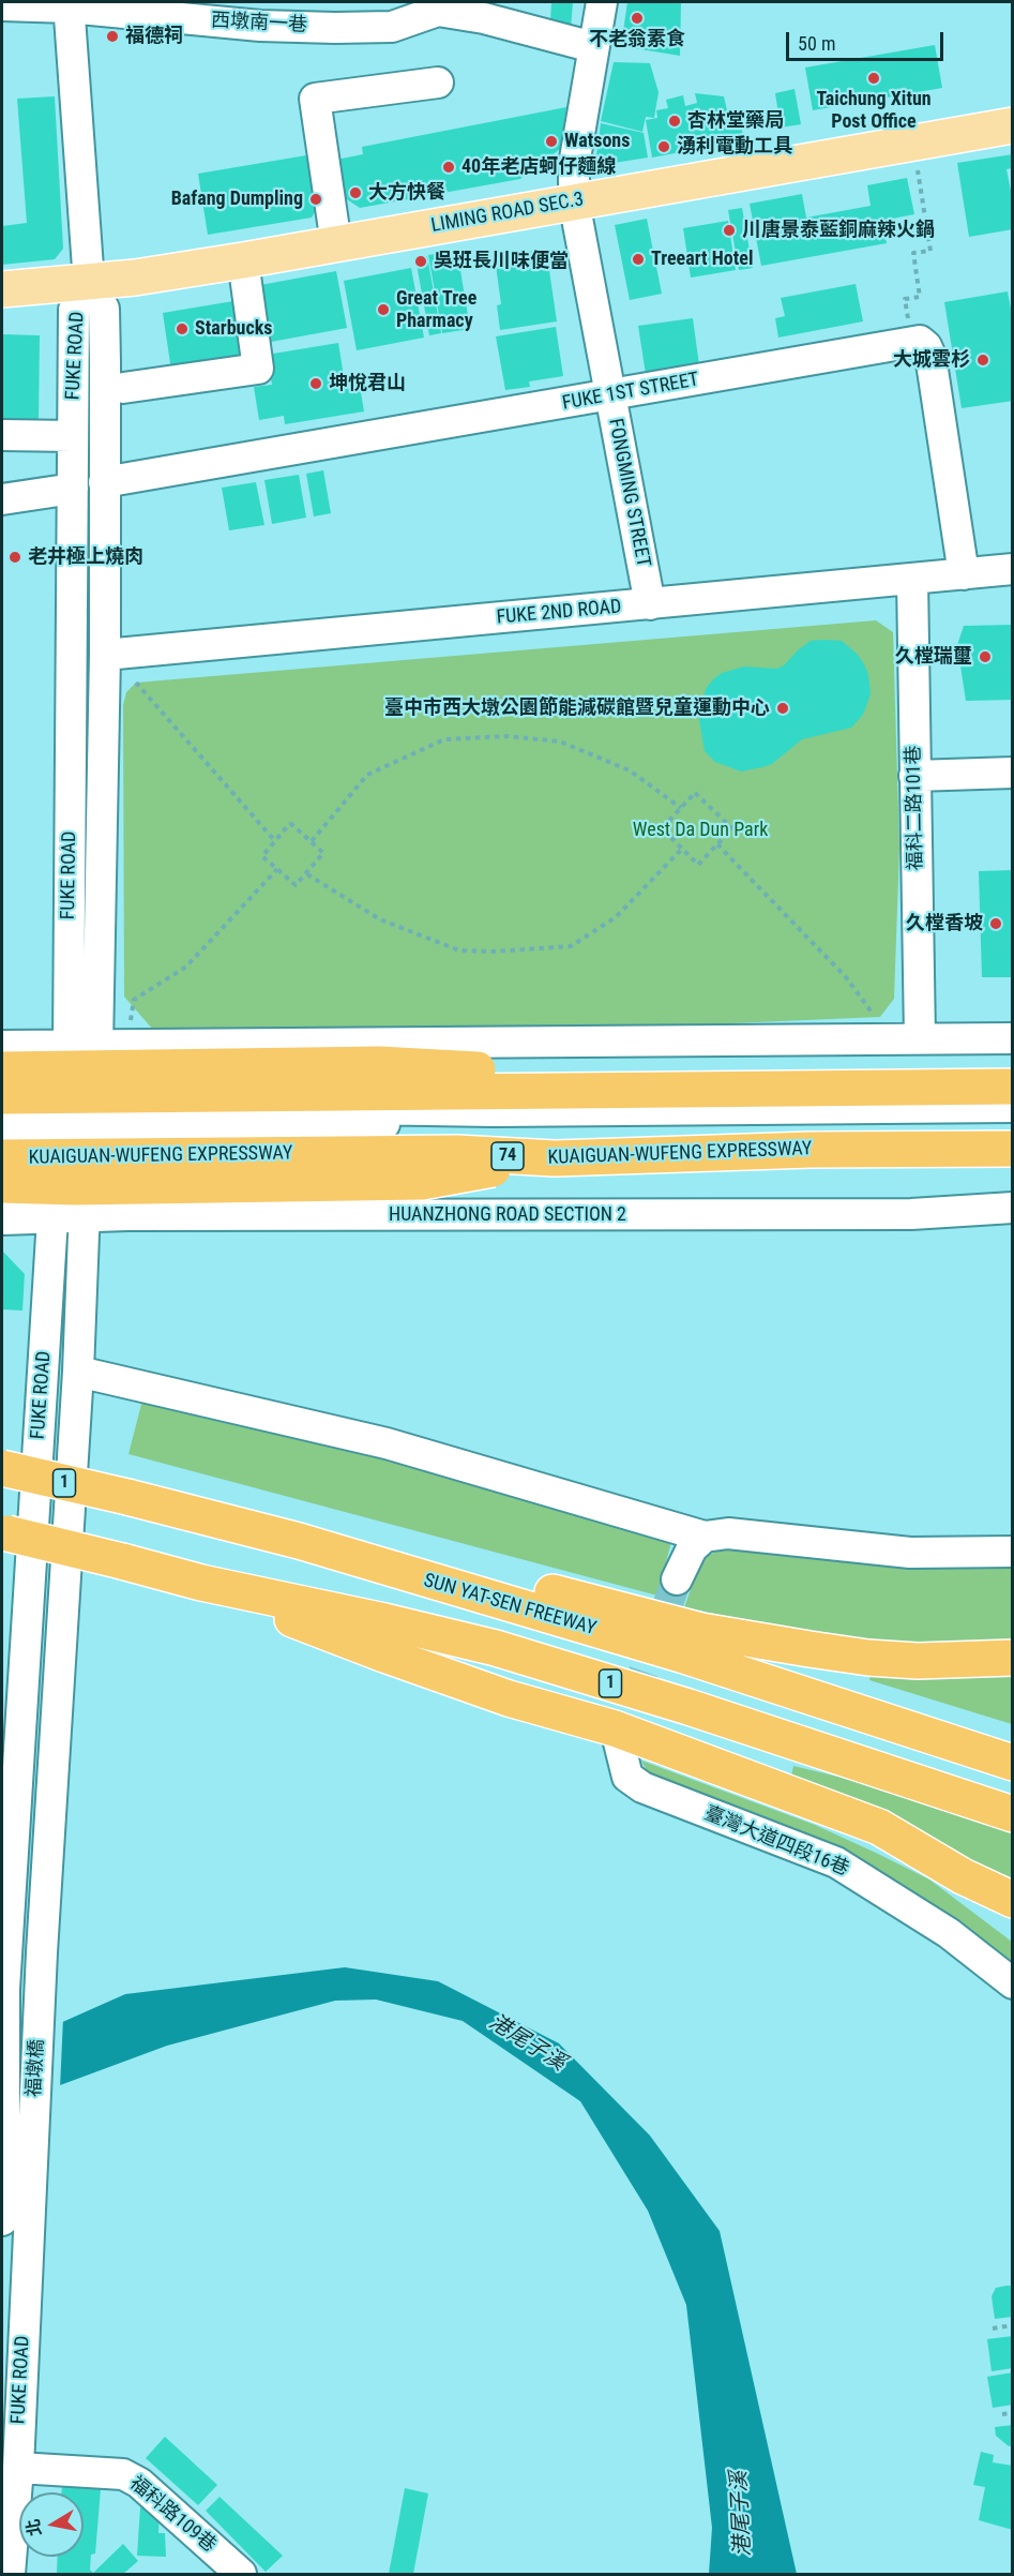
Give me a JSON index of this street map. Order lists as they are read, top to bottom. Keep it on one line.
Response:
{"streets":{"highway":["KUAIGUAN-WUFENG EXPRESSWAY","74","1","SUN YAT-SEN FREEWAY"],"main road":["LIMING ROAD SEC.3"],"street":["西墩南一巷","FUKE ROAD","FUKE 1ST STREET","FONGMING STREET","FUKE 2ND ROAD","福科二路101巷","HUANZHONG ROAD SECTION 2","臺灣大道四段16巷","福墩橋","福科路109巷"]},"crossings":[["西墩南一巷","FONGMING STREET"],["LIMING ROAD SEC.3","FUKE ROAD"],["LIMING ROAD SEC.3","FONGMING STREET"],["FUKE ROAD","FUKE 1ST STREET"],["FUKE ROAD","FUKE 2ND ROAD"],["FUKE ROAD","HUANZHONG ROAD SECTION 2"],["FUKE ROAD","福墩橋"],["FUKE ROAD","福科路109巷"],["FUKE 1ST STREET","FONGMING STREET"],["FONGMING STREET","FUKE 2ND ROAD"],["FUKE 2ND ROAD","福科二路101巷"],["KUAIGUAN-WUFENG EXPRESSWAY","74"]],"water":["港尾子溪"],"parks":["West Da Dun Park"],"places":["不老翁素食","福德祠","Taichung Xitun Post Office","杏林堂藥局","Watsons","湧利電動工具","40年老店蚵仔麵線","大方快餐","Bafang Dumpling","川唐景泰藍銅麻辣火鍋","Treeart Hotel","吳班長川味便當","Great Tree Pharmacy","Starbucks","大城雲杉","坤悅君山","老井極上燒肉","久樘瑞璽","臺中市西大墩公園節能減碳館暨兒童運動中心","久樘香坡"],"scale_bar":"50 m","north":"left"}
